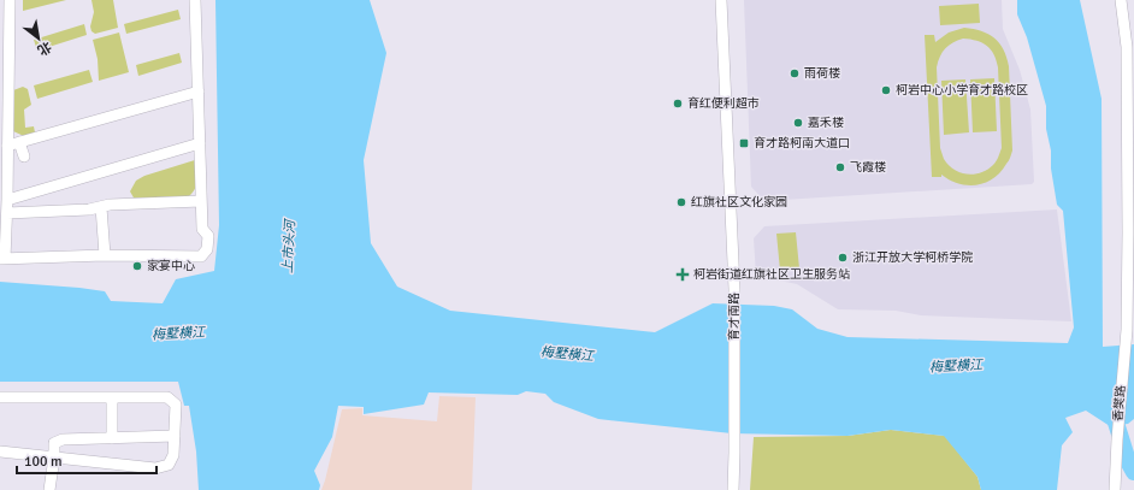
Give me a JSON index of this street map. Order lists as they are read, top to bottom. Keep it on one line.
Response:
{"streets":{"street":["育才南路","香樊路"]},"water":["上市头河","梅墅横江"],"places":{"other":["雨荷楼","柯岩中心小学育才路校区","育红便利超市","嘉禾楼","飞霞楼","红旗社区文化家园","浙江开放大学柯桥学院","家宴中心"],"transit":["育才路柯南大道口"],"health":["柯岩街道红旗社区卫生服务站"]},"scale_bar":"100 m","north":"bottom right"}
